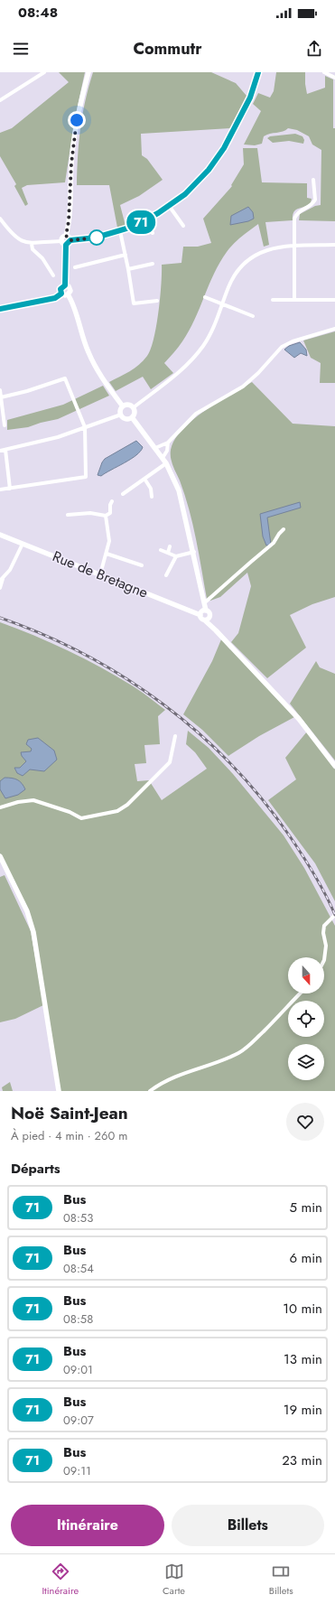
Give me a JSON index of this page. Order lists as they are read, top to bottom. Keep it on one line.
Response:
{"streets":{"main road":["Rue de Bretagne"]},"lines":["bus line 71"],"north":"bottom","page":{"status":"08:48","header":"Commutr","on_map":"71","heading":[["Noë Saint-Jean","À pied · 4 min · 260 m"],"Départs"],"list":[{"mark":"71","name":"Bus","note":"08:53","value":"5 min"},{"mark":"71","name":"Bus","note":"08:54","value":"6 min"},{"mark":"71","name":"Bus","note":"08:58","value":"10 min"},{"mark":"71","name":"Bus","note":"09:01","value":"13 min"},{"mark":"71","name":"Bus","note":"09:07","value":"19 min"},{"mark":"71","name":"Bus","note":"09:11","value":"23 min"}],"buttons":["Itinéraire","Billets"],"tabs":["Itinéraire","Carte","Billets"]}}
